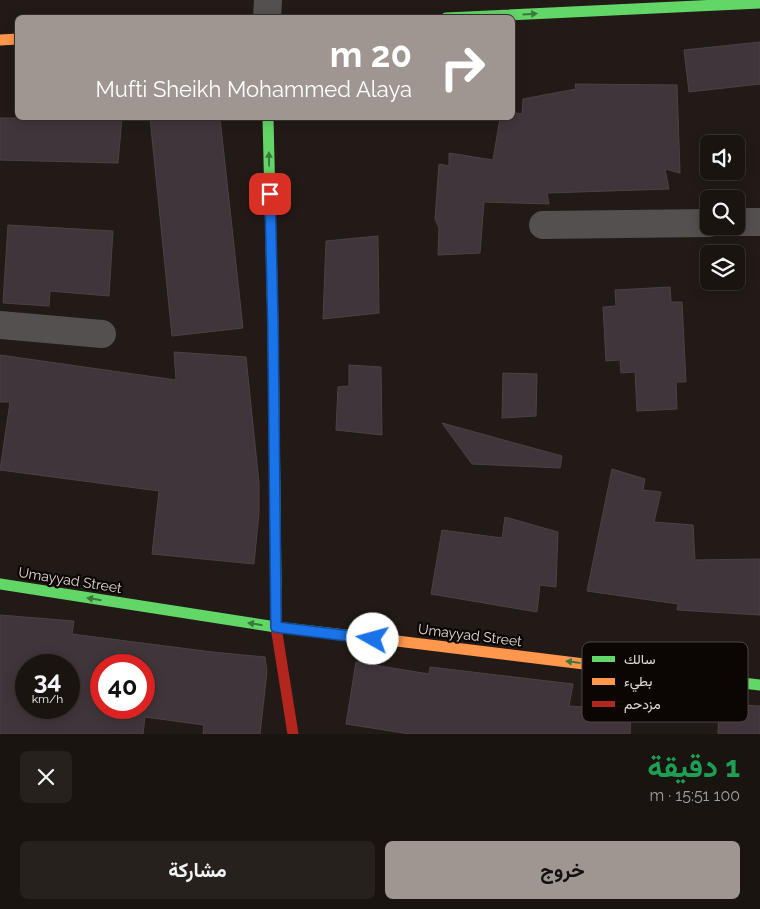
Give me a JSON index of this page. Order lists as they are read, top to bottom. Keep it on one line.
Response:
{"streets":{"street":["Umayyad Street"]},"one_way":["Umayyad Street"],"legend":["سالك","بطيء","مزدحم"],"page":{"turn":["20 m","Mufti Sheikh Mohammed Alaya"],"speed":"34 km/h","limit":"40","heading":["1 دقيقة","100 m · 15:51"],"buttons":["خروج","مشاركة"]}}
